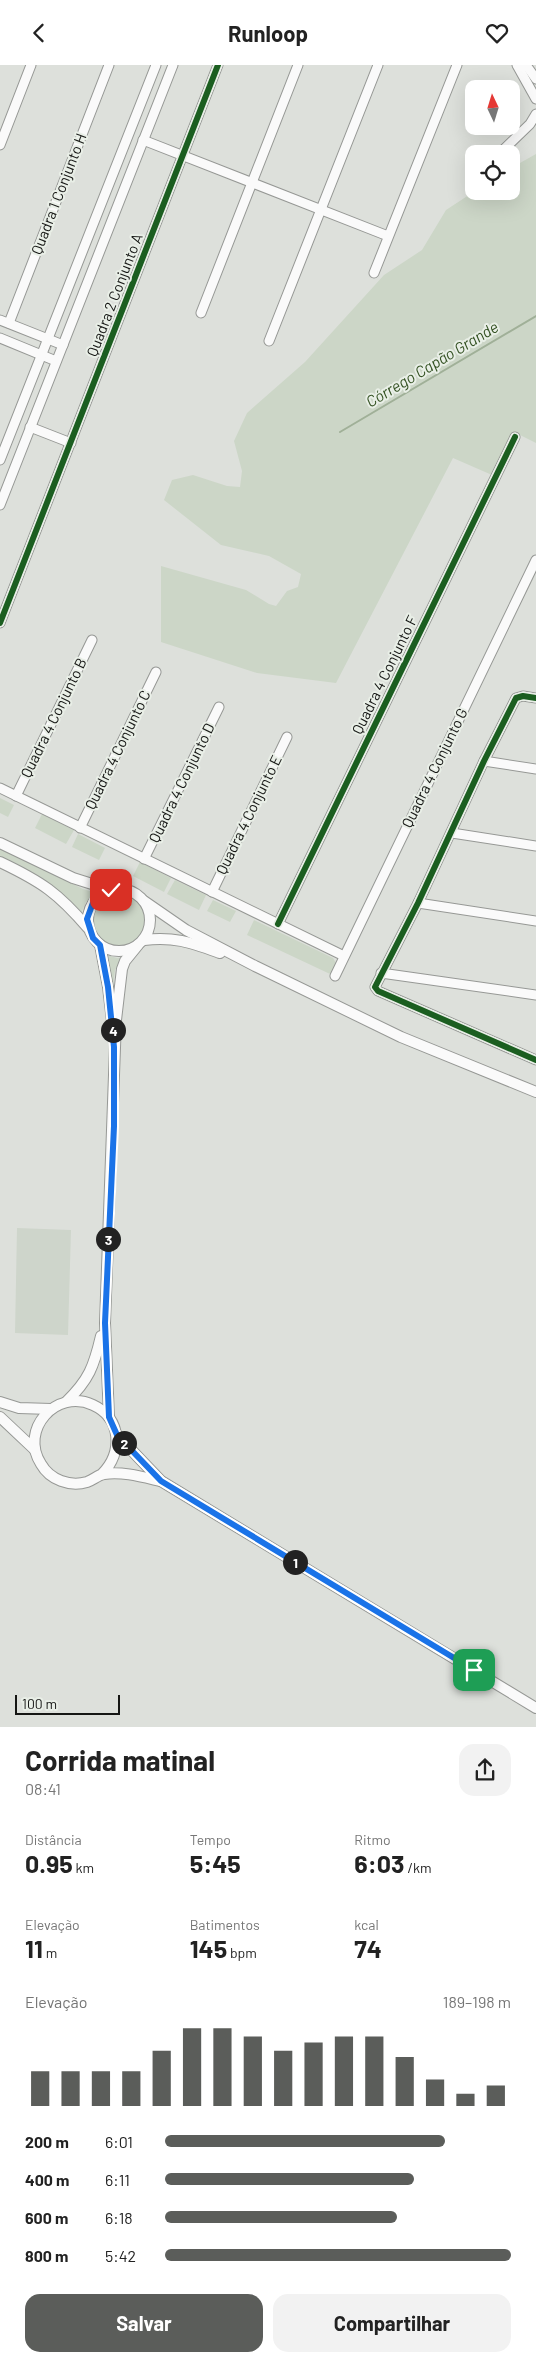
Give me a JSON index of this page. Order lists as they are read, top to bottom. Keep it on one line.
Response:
{"streets":{"street":["Quadra 1 Conjunto H","Quadra 2 Conjunto A","Quadra 4 Conjunto F","Quadra 4 Conjunto B","Quadra 4 Conjunto C","Quadra 4 Conjunto G","Quadra 4 Conjunto D","Quadra 4 Conjunto E"]},"water":["Córrego Capão Grande"],"scale_bar":"100 m","north":"top","page":{"header":"Runloop","pins":["4","3","2","1"],"scale":"100 m","heading":["Corrida matinal","08:41"],"stats":[["Distância","0.95 km"],["Tempo","5:45"],["Ritmo","6:03 /km"],["Elevação","11 m"],["Batimentos","145 bpm"],["kcal","74"]],"chart":["Elevação","189–198 m"],"list":[{"name":"200 m","note":"6:01"},{"name":"400 m","note":"6:11"},{"name":"600 m","note":"6:18"},{"name":"800 m","note":"5:42"}],"buttons":["Salvar","Compartilhar"]}}
